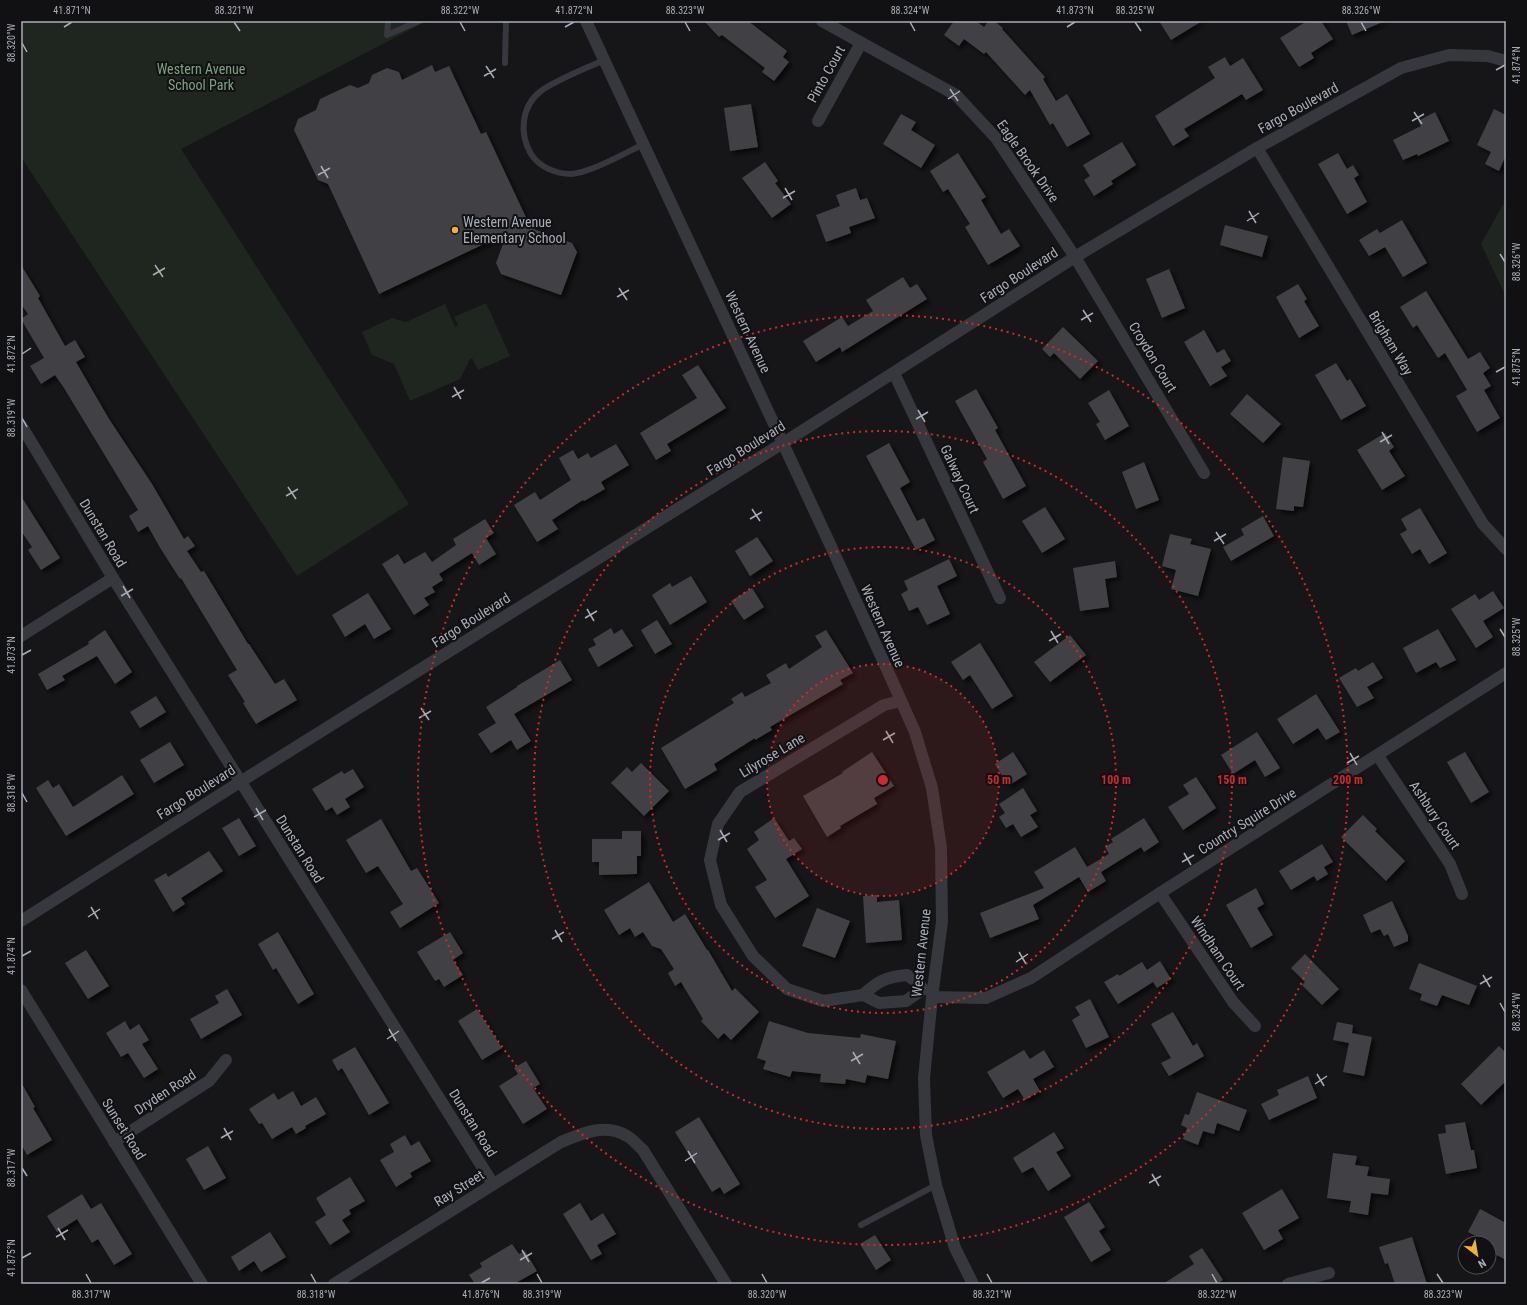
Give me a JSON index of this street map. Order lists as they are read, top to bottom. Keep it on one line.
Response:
{"streets":{"street":["Pinto Court","Fargo Boulevard","Eagle Brook Drive","Western Avenue","Brigham Way","Croydon Court","Galway Court","Dunstan Road","Lilyrose Lane","Ashbury Court","Country Squire Drive","Windham Court","Dryden Road","Sunset Road","Ray Street"]},"crossings":[["Pinto Court","Eagle Brook Drive"],["Fargo Boulevard","Eagle Brook Drive"],["Fargo Boulevard","Western Avenue"],["Fargo Boulevard","Brigham Way"],["Fargo Boulevard","Croydon Court"],["Fargo Boulevard","Galway Court"],["Fargo Boulevard","Dunstan Road"],["Eagle Brook Drive","Croydon Court"],["Western Avenue","Lilyrose Lane"],["Western Avenue","Country Squire Drive"],["Dunstan Road","Ray Street"],["Ashbury Court","Country Squire Drive"],["Country Squire Drive","Windham Court"],["Dryden Road","Sunset Road"]],"parks":["Western Avenue School Park"],"places":["Western Avenue Elementary School"],"north":"bottom right","coordinates":["41.871°N","88.321°W","88.322°W","41.872°N","88.323°W","88.324°W","41.873°N","88.325°W","88.326°W","88.320°W","41.874°N","41.875°N","88.319°W","88.318°W","88.317°W","41.876°N"],"rings":["50 m","100 m","150 m","200 m"]}
